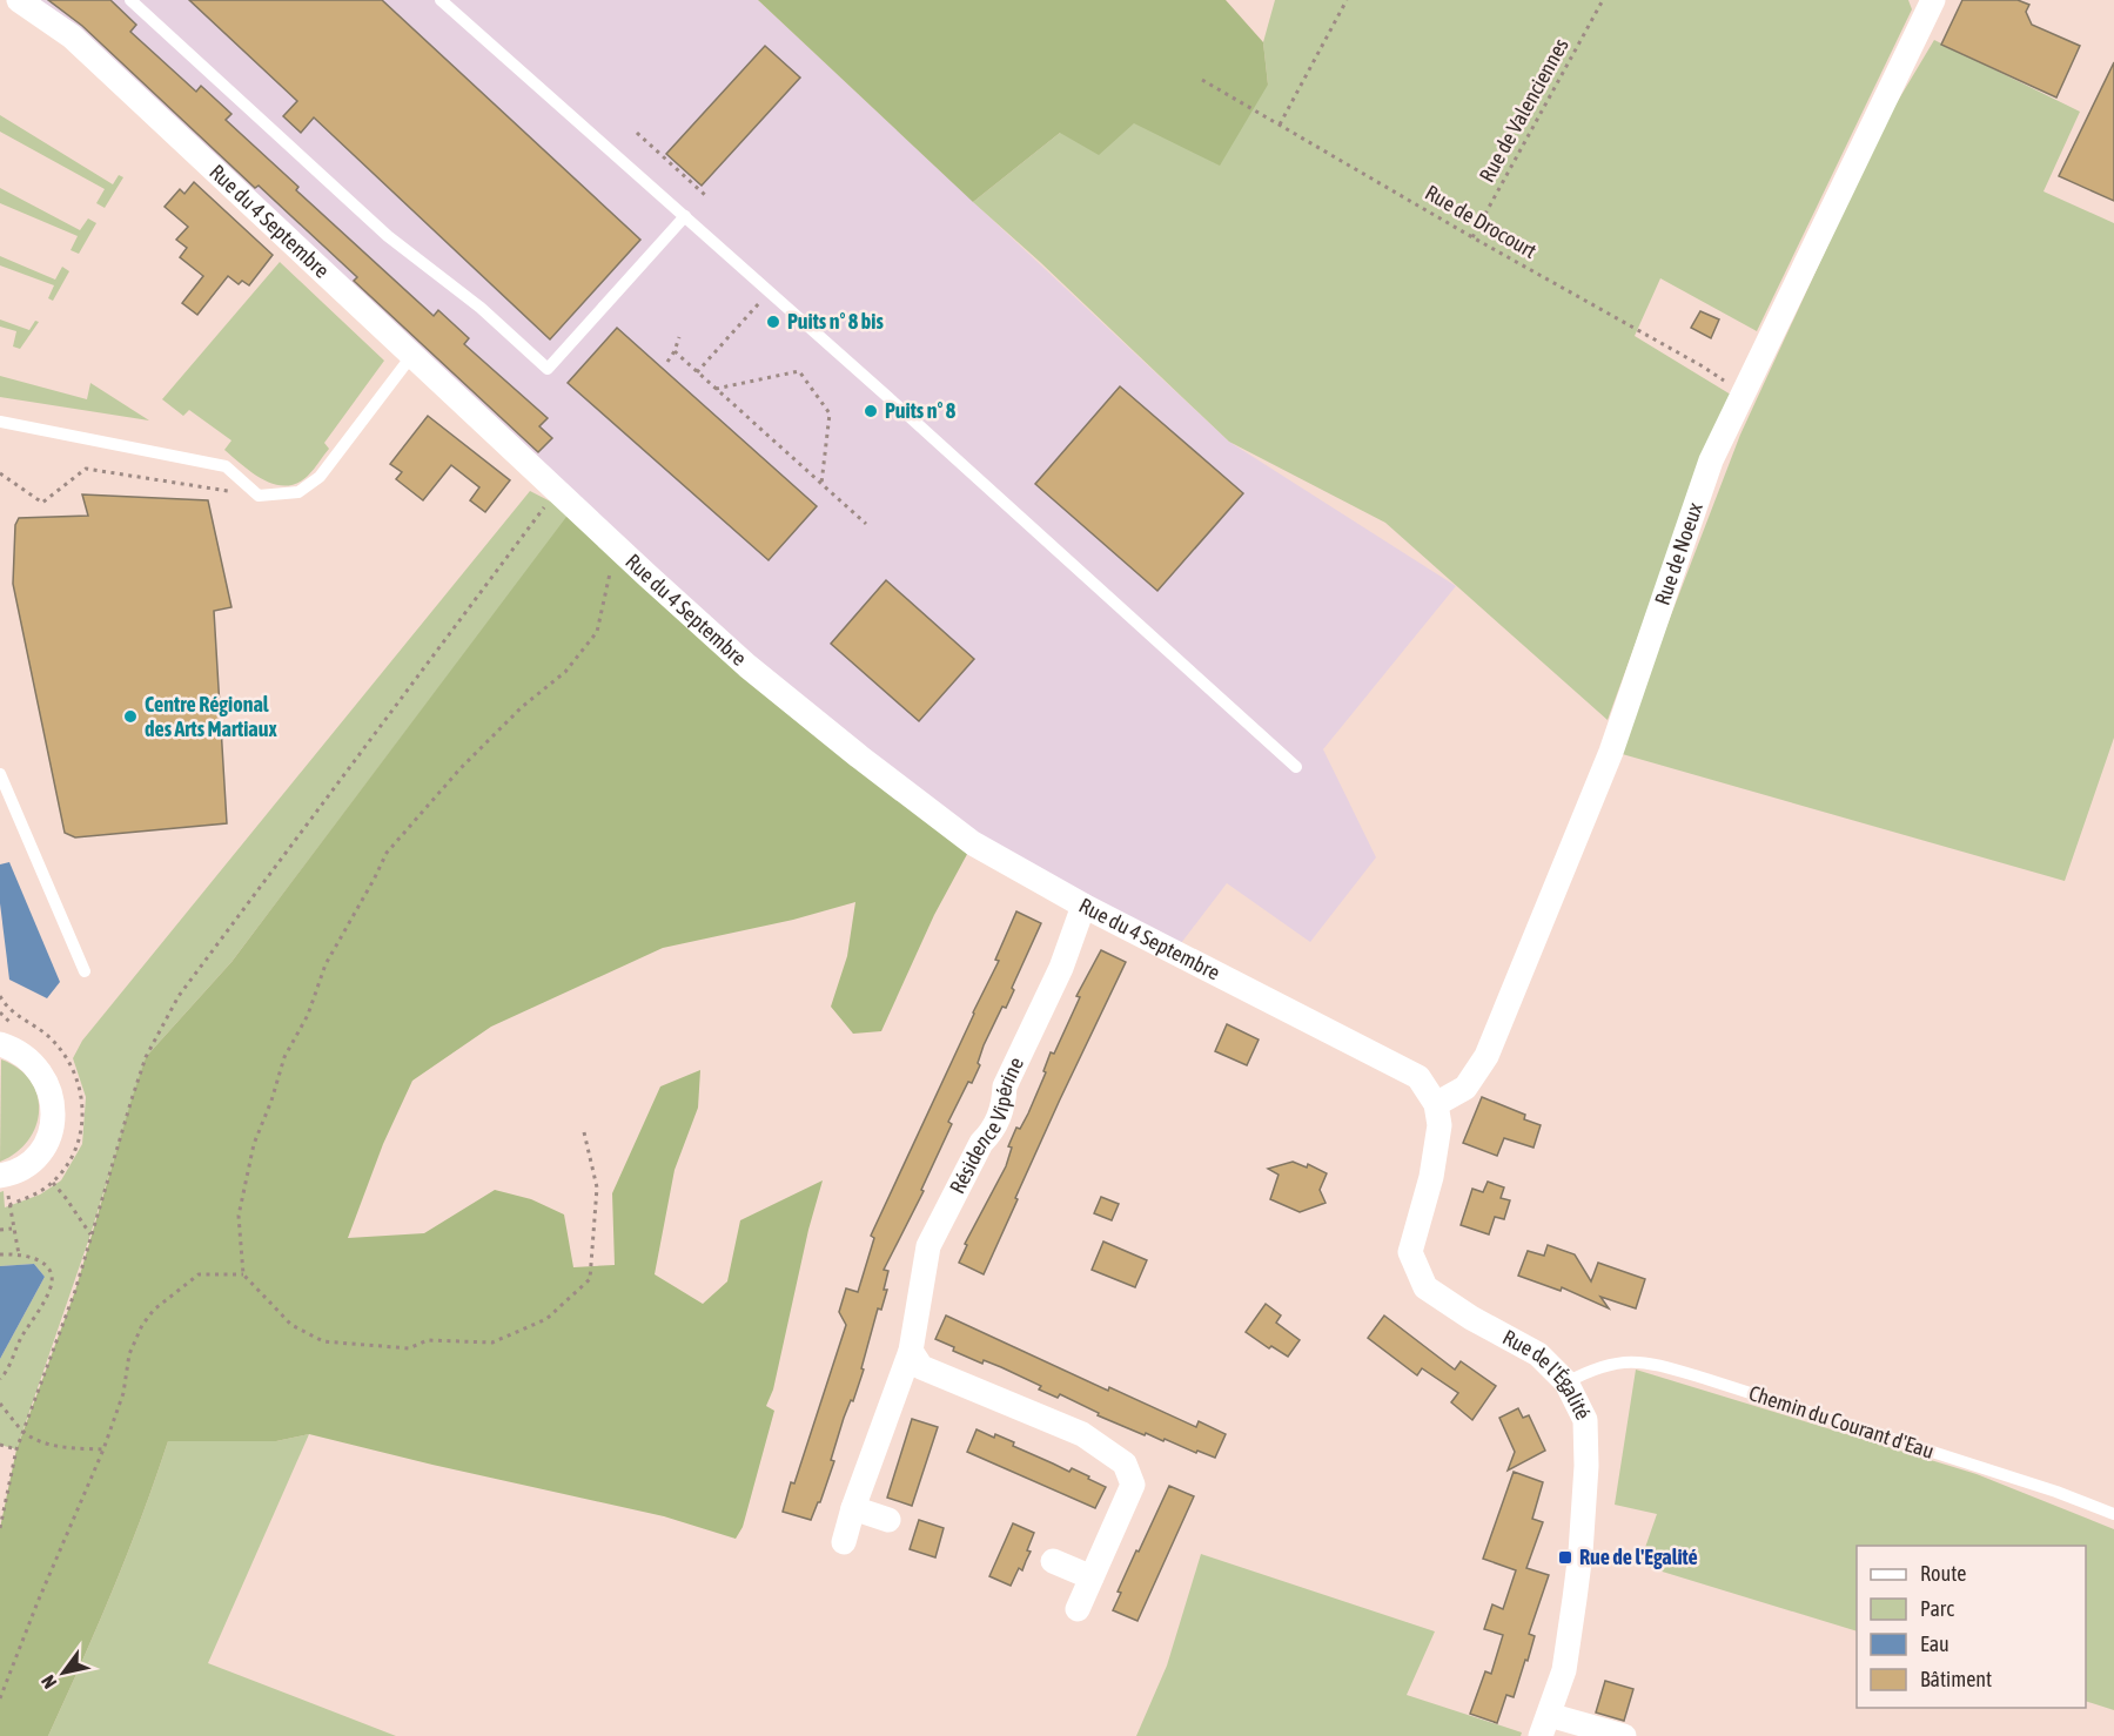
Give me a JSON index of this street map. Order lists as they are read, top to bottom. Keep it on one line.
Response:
{"streets":{"street":["Rue du 4 Septembre","Rue de Noeux","Résidence Vipérine","Rue de l'Égalité"],"lane":["Chemin du Courant d'Eau"],"path":["Rue de Valenciennes","Rue de Drocourt"]},"crossings":[["Rue de Valenciennes","Rue de Drocourt"],["Rue du 4 Septembre","Rue de Noeux"],["Rue du 4 Septembre","Résidence Vipérine"],["Rue du 4 Septembre","Rue de l'Égalité"],["Rue de Drocourt","Rue de Noeux"],["Rue de Noeux","Rue de l'Égalité"],["Rue de l'Égalité","Chemin du Courant d'Eau"]],"places":{"other":["Puits n° 8 bis","Puits n° 8","Centre Régional des Arts Martiaux"],"transit":["Rue de l'Egalité"]},"legend":["Route","Parc","Eau","Bâtiment"],"north":"bottom left"}
